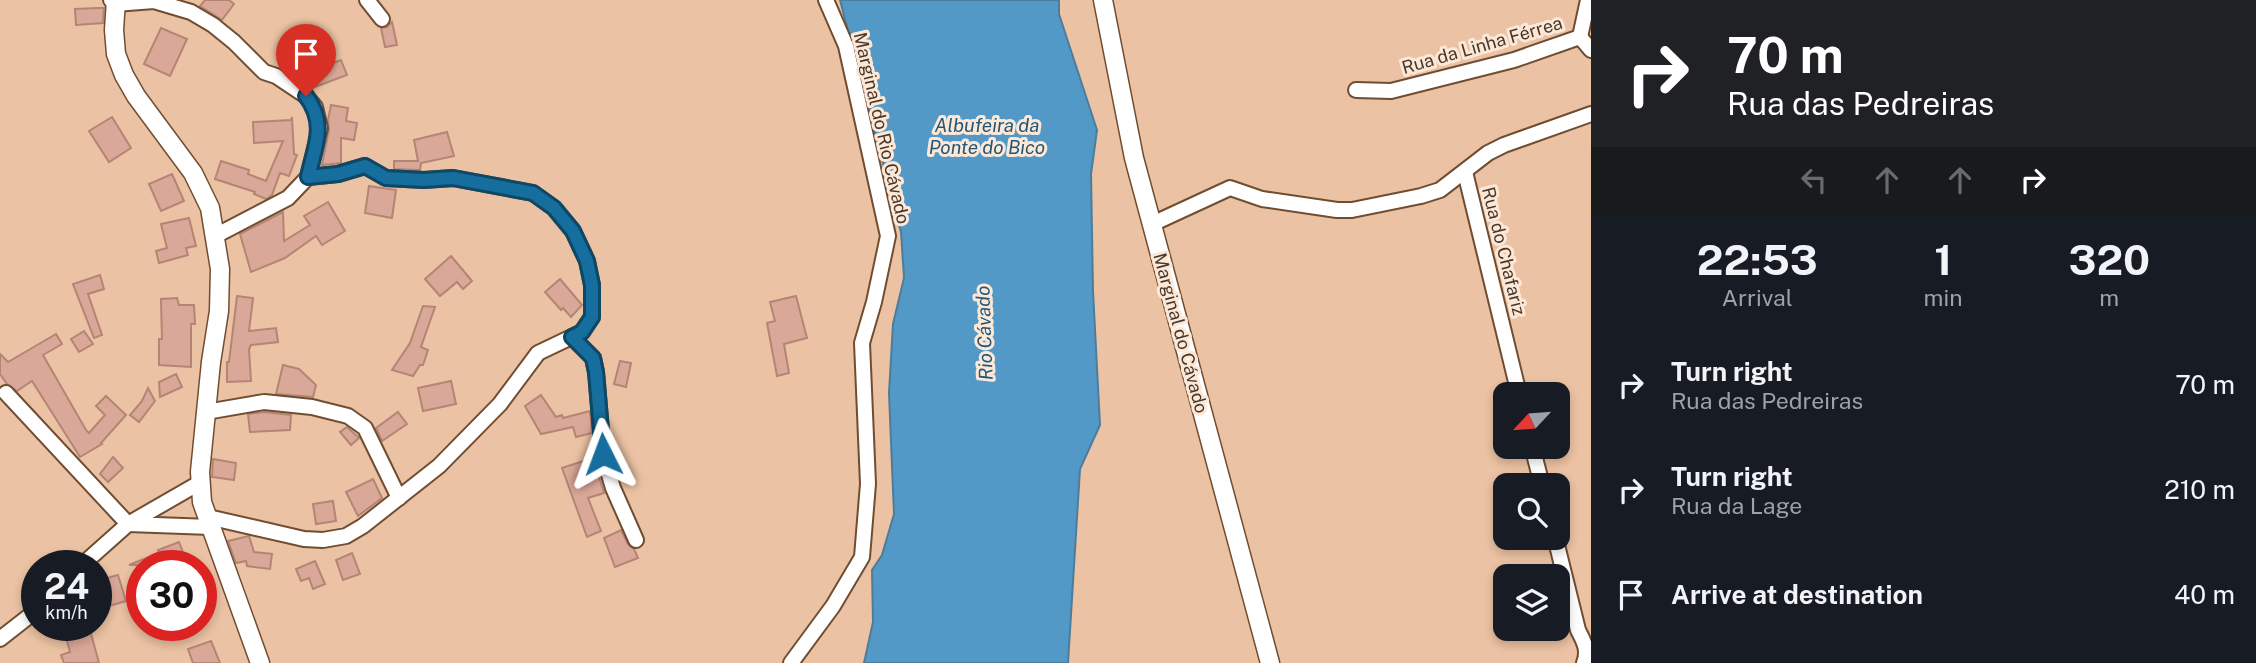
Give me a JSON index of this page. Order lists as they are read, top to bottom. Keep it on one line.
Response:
{"streets":{"street":["Rua da Linha Férrea","Marginal do Rio Cávado","Rua do Chafariz","Marginal do Cávado"]},"water":["Albufeira da Ponte do Bico","Rio Cávado"],"north":"bottom left","page":{"turn":["70 m","Rua das Pedreiras"],"eta":["22:53","Arrival","1","min","320","m"],"list":[{"name":"Turn right","note":"Rua das Pedreiras","value":"70 m"},{"name":"Turn right","note":"Rua da Lage","value":"210 m"},{"name":"Arrive at destination","value":"40 m"}],"speed":"24 km/h","limit":"30"}}
